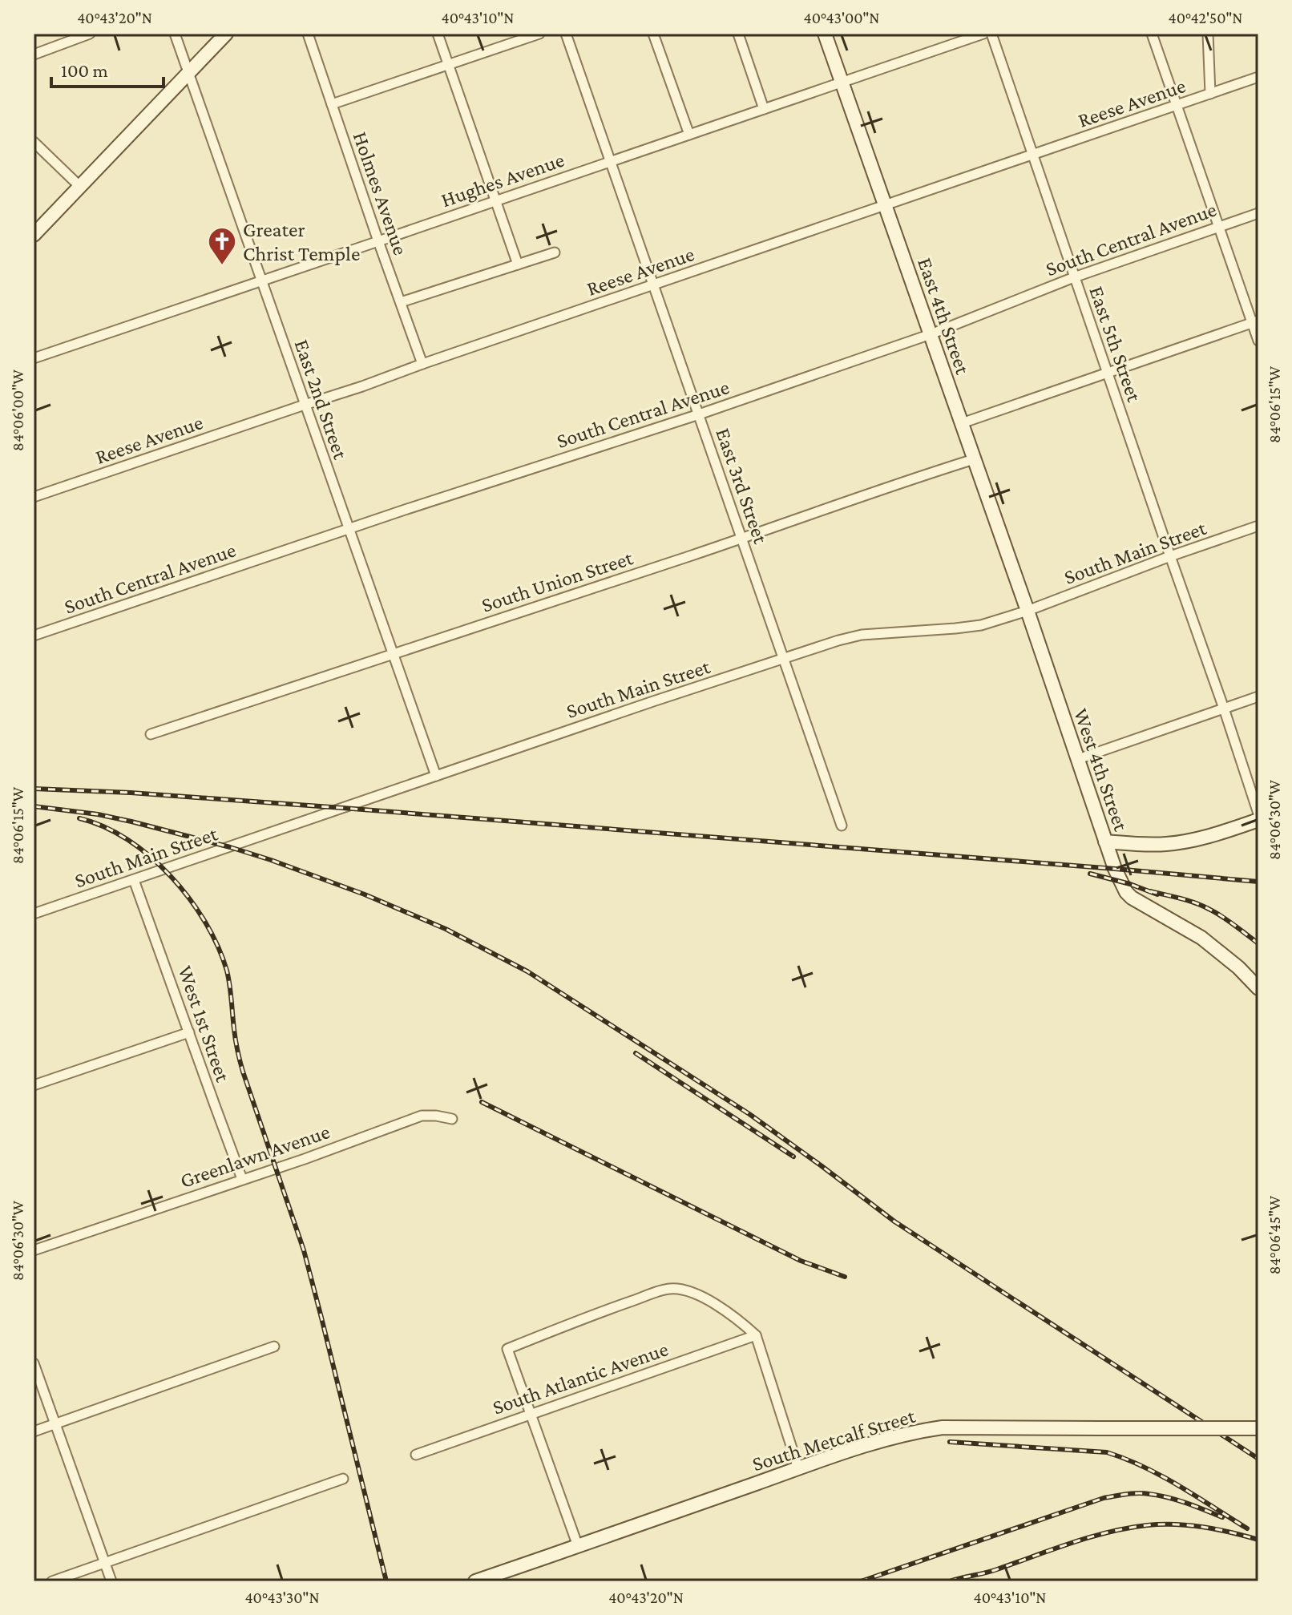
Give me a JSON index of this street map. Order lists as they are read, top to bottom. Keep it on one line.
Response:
{"streets":{"street":["Reese Avenue","Hughes Avenue","Holmes Avenue","South Central Avenue","East 4th Street","East 5th Street","East 2nd Street","East 3rd Street","South Main Street","South Union Street","West 4th Street","West 1st Street","Greenlawn Avenue","South Atlantic Avenue","South Metcalf Street"]},"crossings":[["Reese Avenue","Holmes Avenue"],["Reese Avenue","East 4th Street"],["Reese Avenue","East 5th Street"],["Reese Avenue","East 2nd Street"],["Reese Avenue","East 3rd Street"],["Hughes Avenue","Holmes Avenue"],["Hughes Avenue","East 4th Street"],["Hughes Avenue","East 2nd Street"],["Hughes Avenue","East 3rd Street"],["South Central Avenue","East 4th Street"],["South Central Avenue","East 5th Street"],["South Central Avenue","East 2nd Street"],["South Central Avenue","East 3rd Street"],["East 4th Street","South Main Street"],["East 4th Street","South Union Street"],["East 4th Street","West 4th Street"],["East 5th Street","South Main Street"],["East 2nd Street","South Main Street"],["East 2nd Street","South Union Street"],["East 3rd Street","South Main Street"],["East 3rd Street","South Union Street"],["South Main Street","West 4th Street"],["South Main Street","West 1st Street"],["West 1st Street","Greenlawn Avenue"]],"places":{"church":["Greater Christ Temple"]},"scale_bar":"100 m","coordinates":["40°43'20\"N","40°43'10\"N","40°43'00\"N","40°42'50\"N","84°06'15\"W","84°06'00\"W","84°06'30\"W","84°06'45\"W","40°43'30\"N"]}
